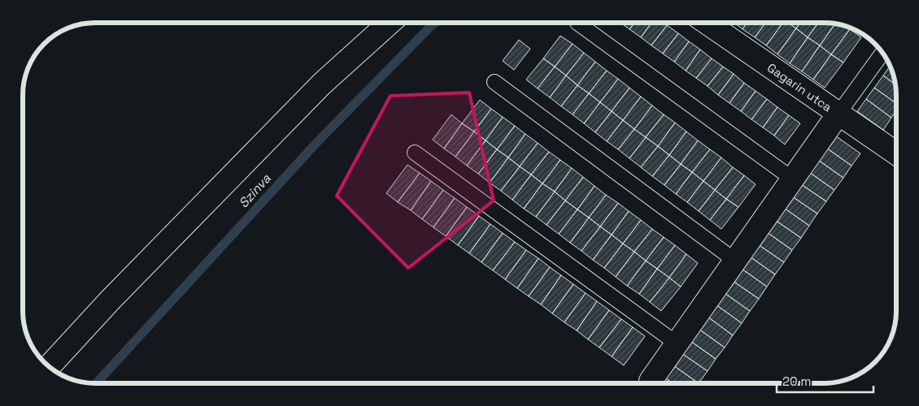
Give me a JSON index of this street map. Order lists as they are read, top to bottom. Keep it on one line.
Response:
{"streets":{"street":["Gagarin utca"]},"water":["Szinva"],"scale_bar":"20 m"}
